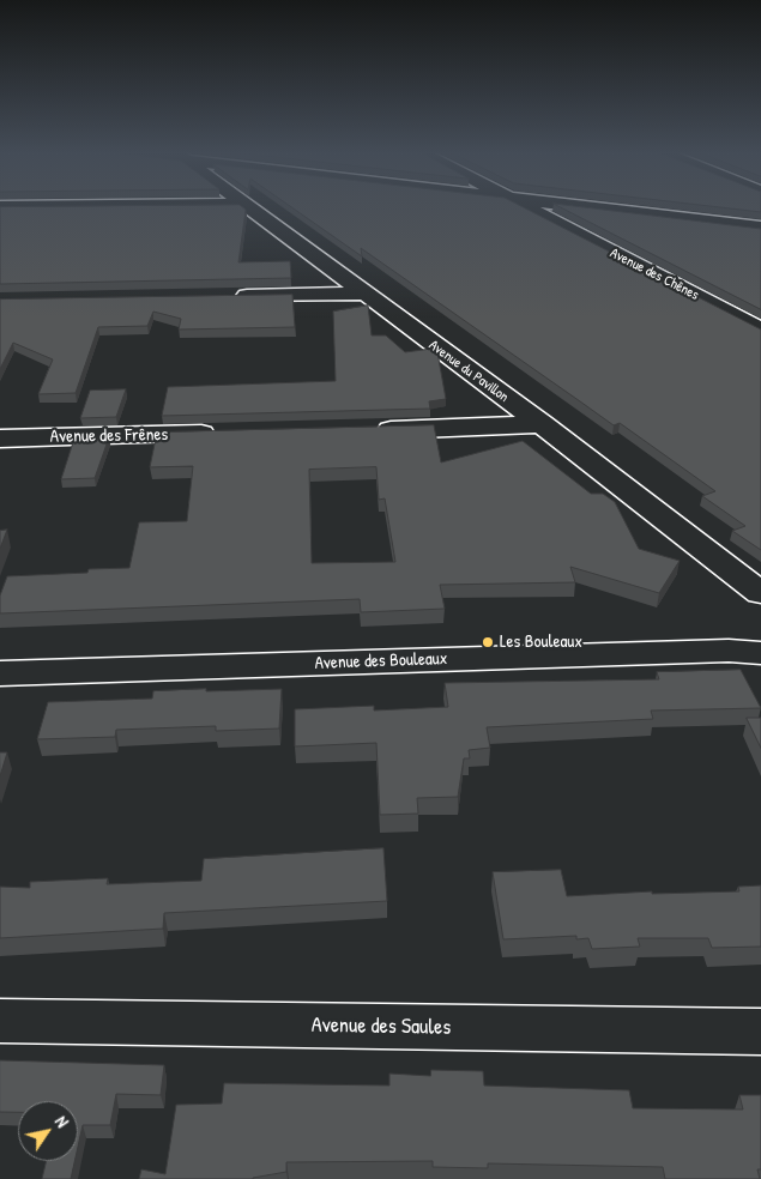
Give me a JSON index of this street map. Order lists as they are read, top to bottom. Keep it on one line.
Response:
{"streets":{"street":["Avenue des Chênes","Avenue du Pavillon","Avenue des Frênes","Avenue des Bouleaux","Avenue des Saules"]},"places":["Les Bouleaux"],"north":"top right"}
